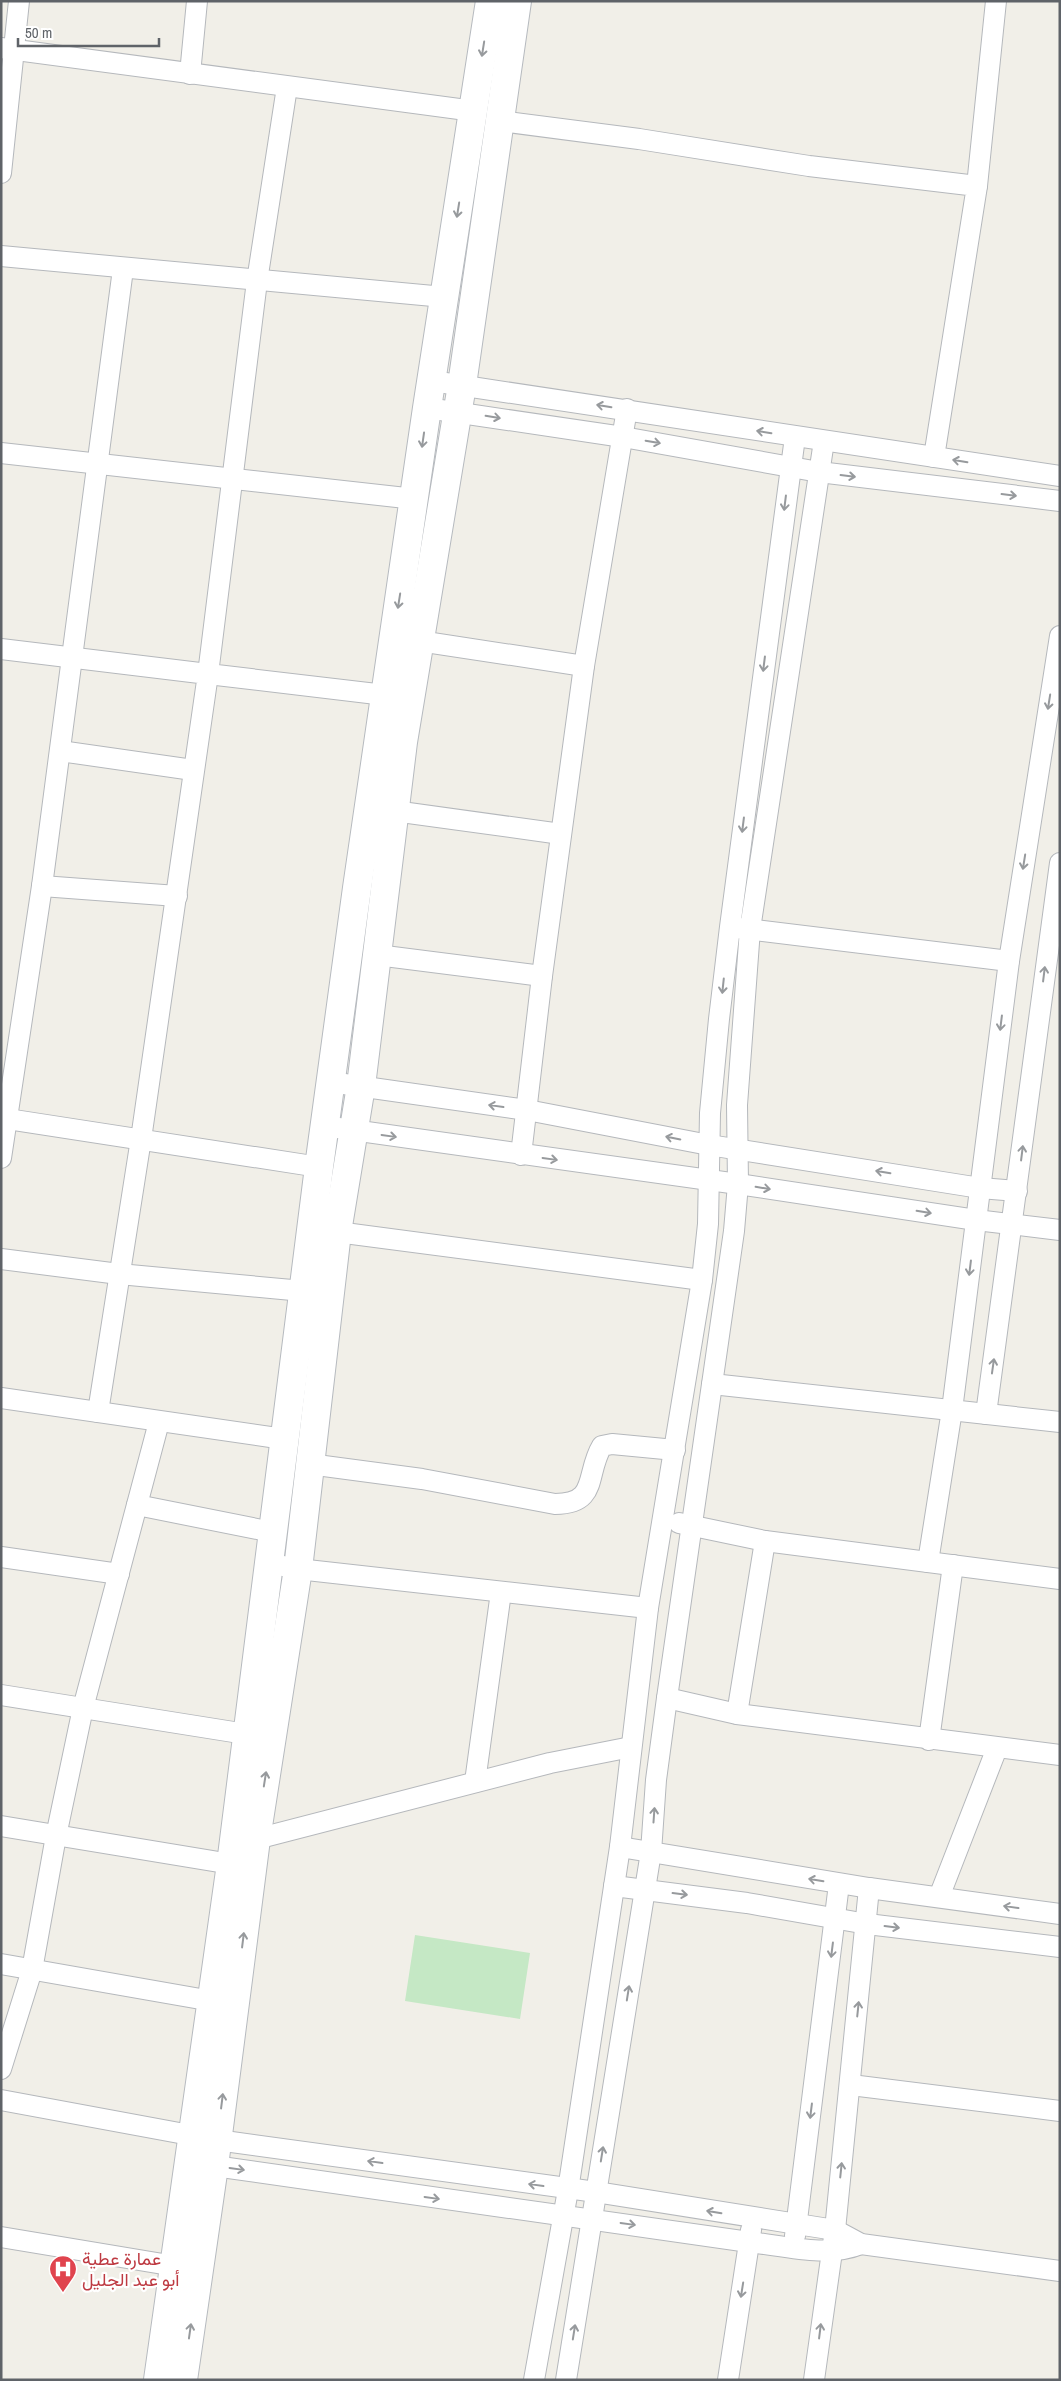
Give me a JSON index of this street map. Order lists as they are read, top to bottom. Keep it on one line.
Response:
{"places":{"hospital":["عمارة عطية أبو عبد الجليل"]},"scale_bar":"50 m"}
